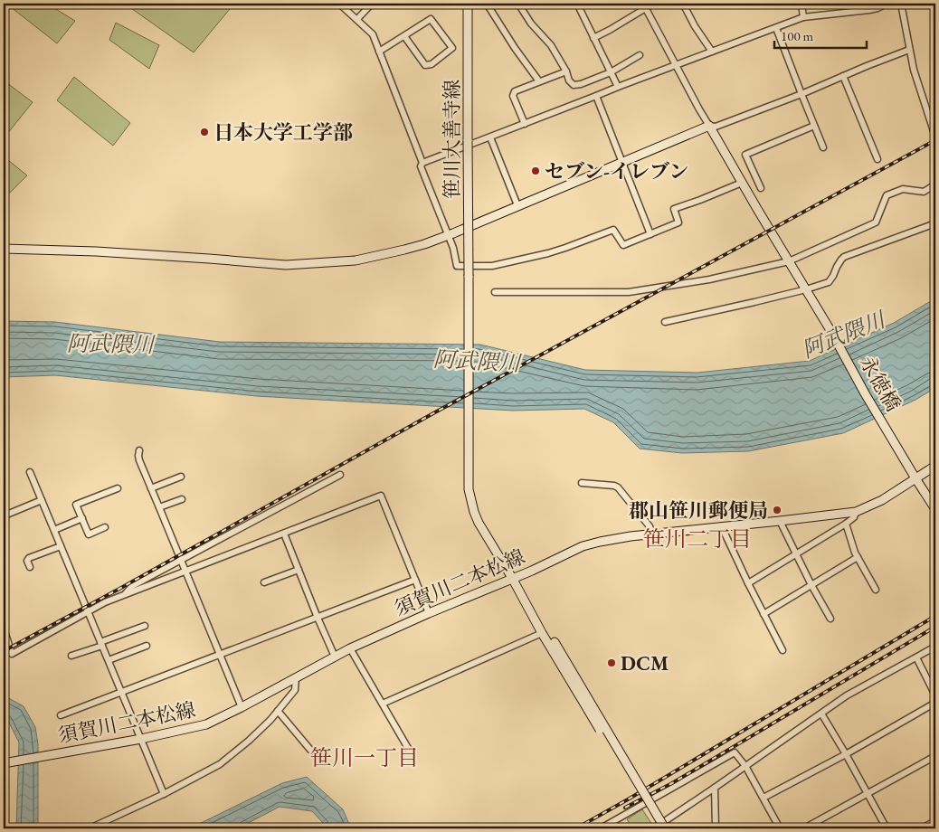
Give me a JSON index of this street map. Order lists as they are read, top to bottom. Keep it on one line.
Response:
{"streets":{"street":["笹川大善寺線","永徳橋","須賀川二本松線"]},"crossings":[["笹川大善寺線","須賀川二本松線"],["永徳橋","須賀川二本松線"]],"districts":["笹川二丁目","笹川一丁目"],"water":["阿武隈川"],"places":["日本大学工学部","セブン-イレブン","郡山笹川郵便局","DCM"],"scale_bar":"100 m"}
